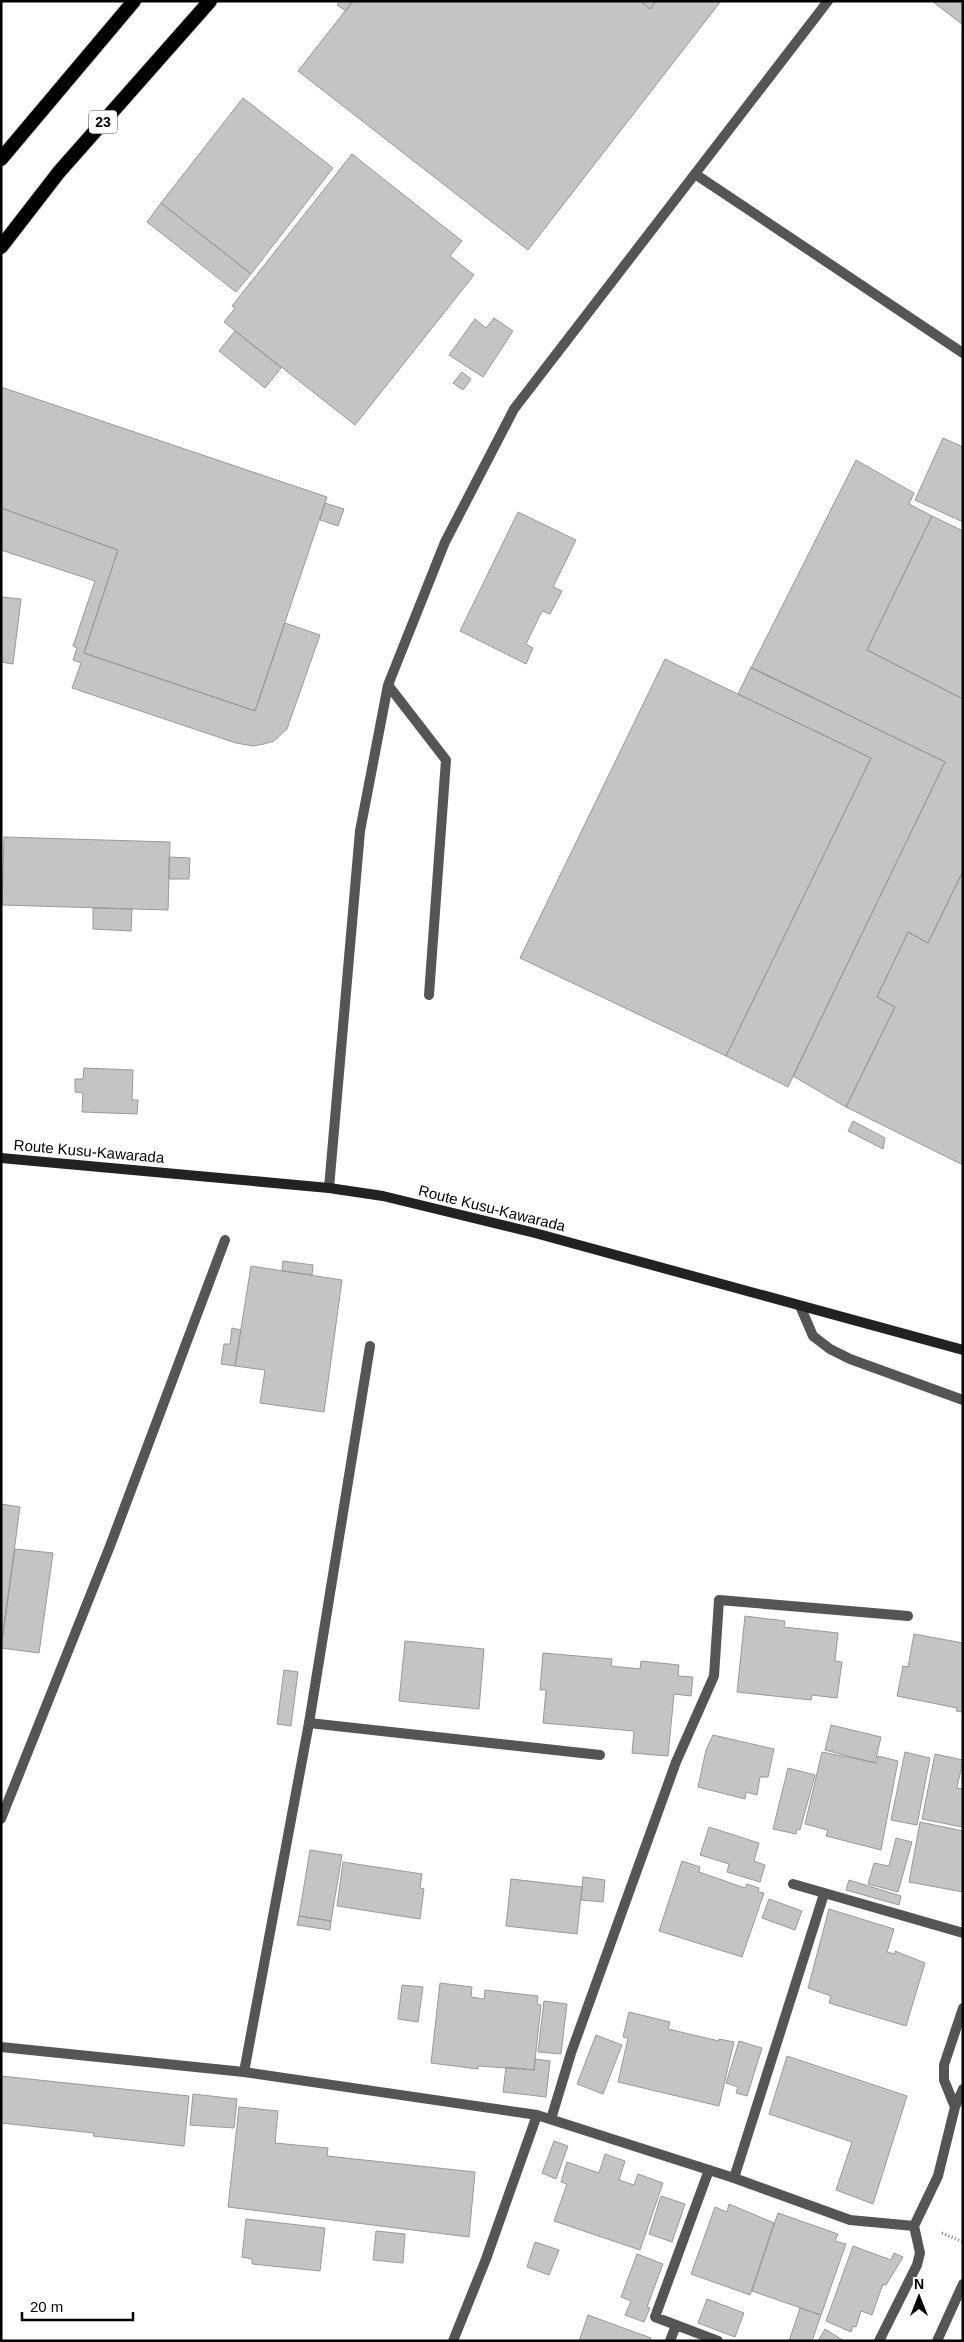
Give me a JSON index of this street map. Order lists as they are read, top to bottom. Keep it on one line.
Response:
{"streets":{"highway":["23"],"main road":["Route Kusu-Kawarada"]},"scale_bar":"20 m","north":"top"}
